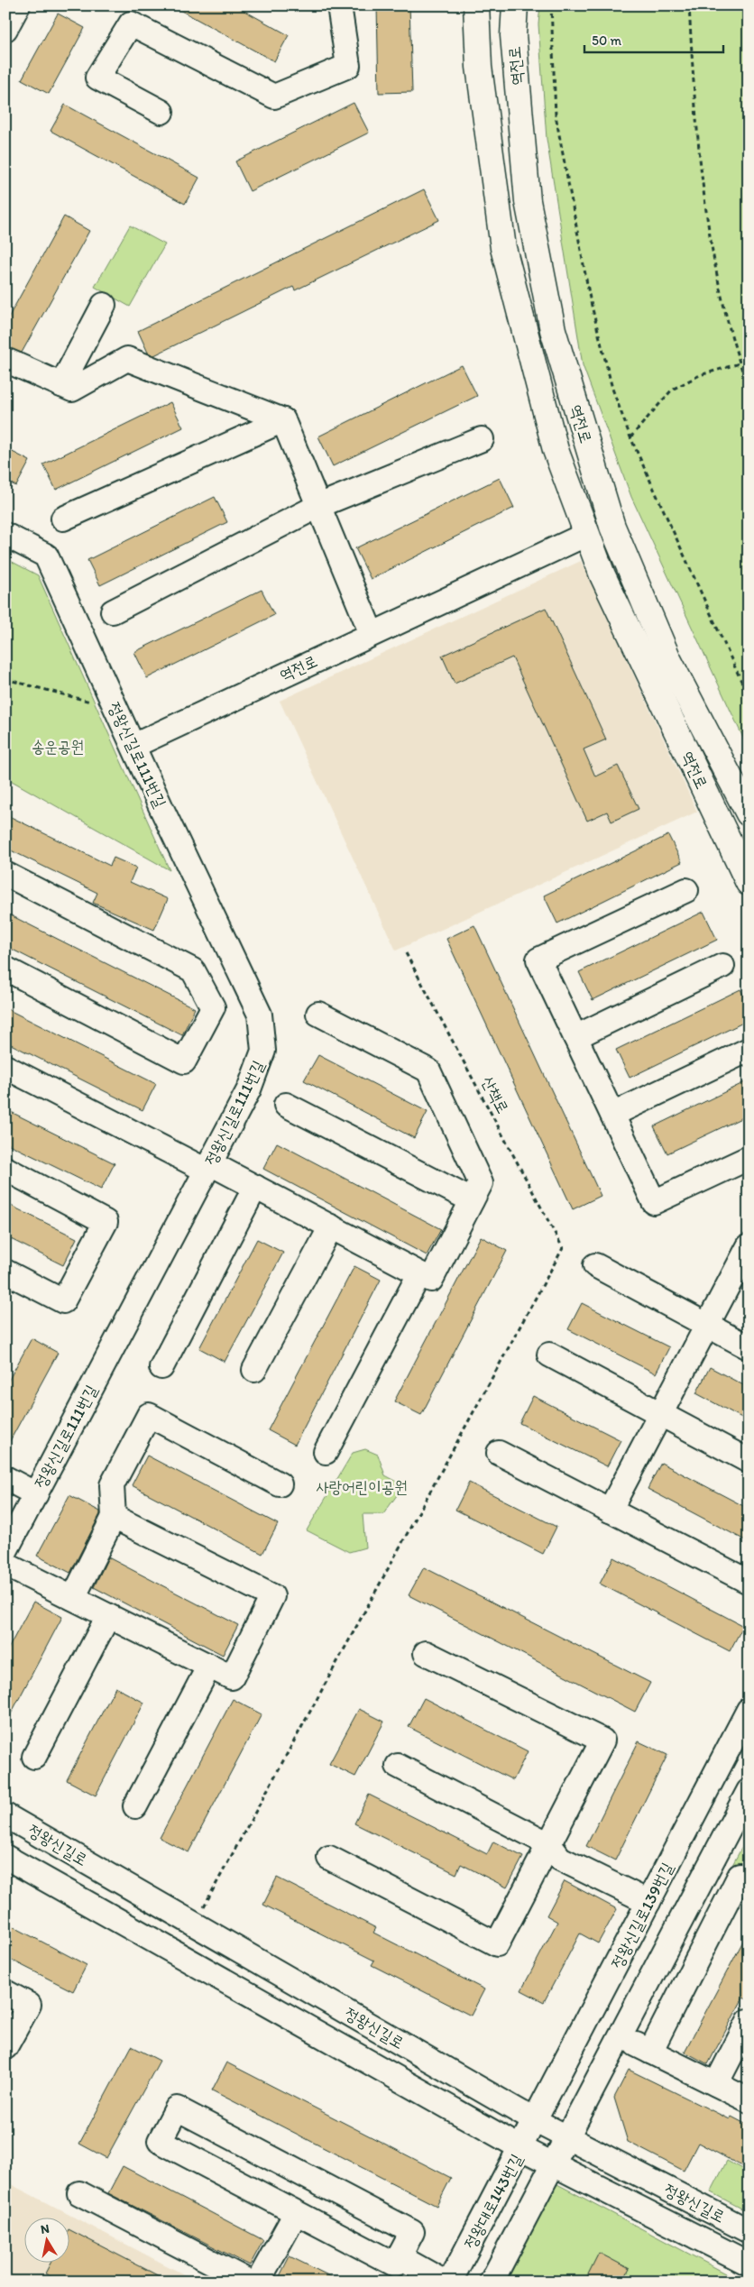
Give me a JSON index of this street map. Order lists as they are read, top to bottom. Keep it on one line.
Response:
{"streets":{"main road":["역전로"],"street":["정왕신길로111번길","정왕신길로","정왕신길로139번길","정왕대로143번길"],"path":["산책로"]},"crossings":[["역전로","정왕신길로111번길"],["산책로","정왕신길로"],["정왕신길로","정왕신길로139번길"],["정왕신길로","정왕대로143번길"],["정왕신길로139번길","정왕대로143번길"]],"parks":["송운공원","사랑어린이공원"],"scale_bar":"50 m","north":"top"}
